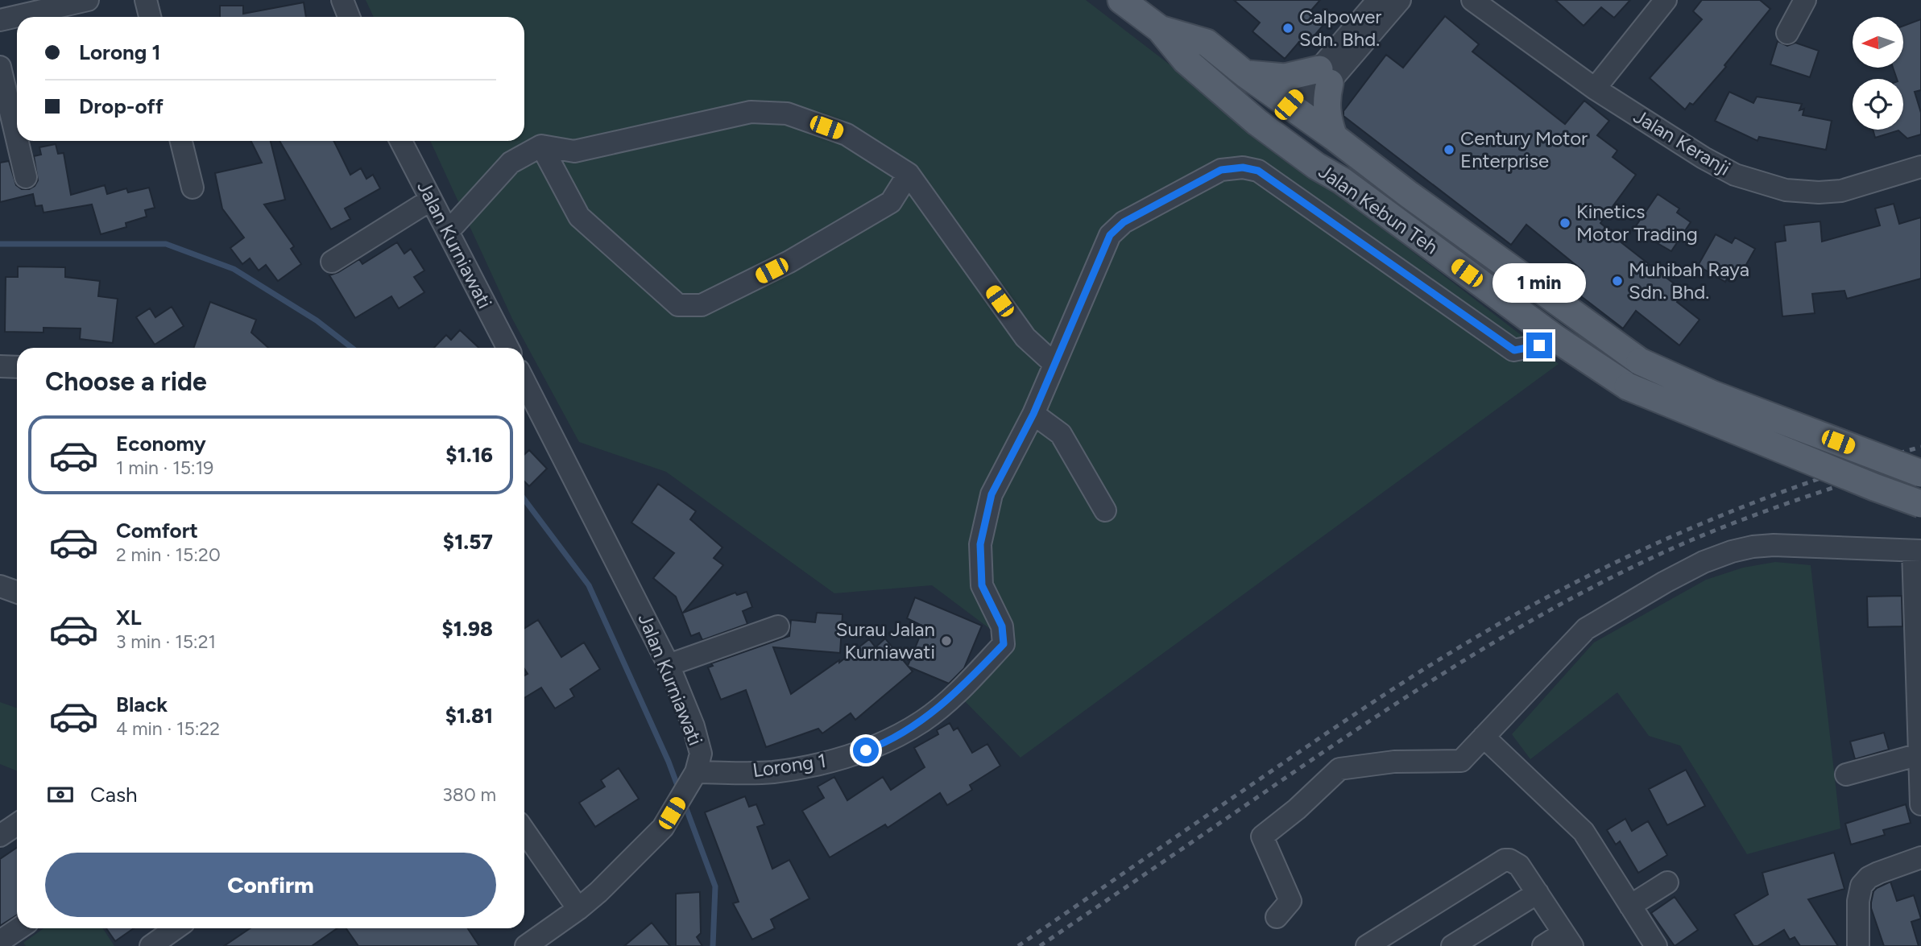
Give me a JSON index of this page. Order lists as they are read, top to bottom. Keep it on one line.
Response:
{"streets":{"main road":["Jalan Kebun Teh"],"street":["Jalan Keranji","Jalan Kurniawati","Lorong 1"]},"crossings":[["Jalan Kebun Teh","Lorong 1"],["Jalan Kurniawati","Lorong 1"]],"places":["Calpower Sdn. Bhd.","Century Motor Enterprise","Kinetics Motor Trading","Muhibah Raya Sdn. Bhd.","Surau Jalan Kurniawati"],"north":"left","page":{"banner":["Lorong 1","Drop-off"],"bubble":"1 min","heading":"Choose a ride","list":[{"name":"Economy","note":"1 min · 15:19","value":"$1.16"},{"name":"Comfort","note":"2 min · 15:20","value":"$1.57"},{"name":"XL","note":"3 min · 15:21","value":"$1.98"},{"name":"Black","note":"4 min · 15:22","value":"$1.81"}],"pay":["Cash","380 m"],"buttons":"Confirm"}}
